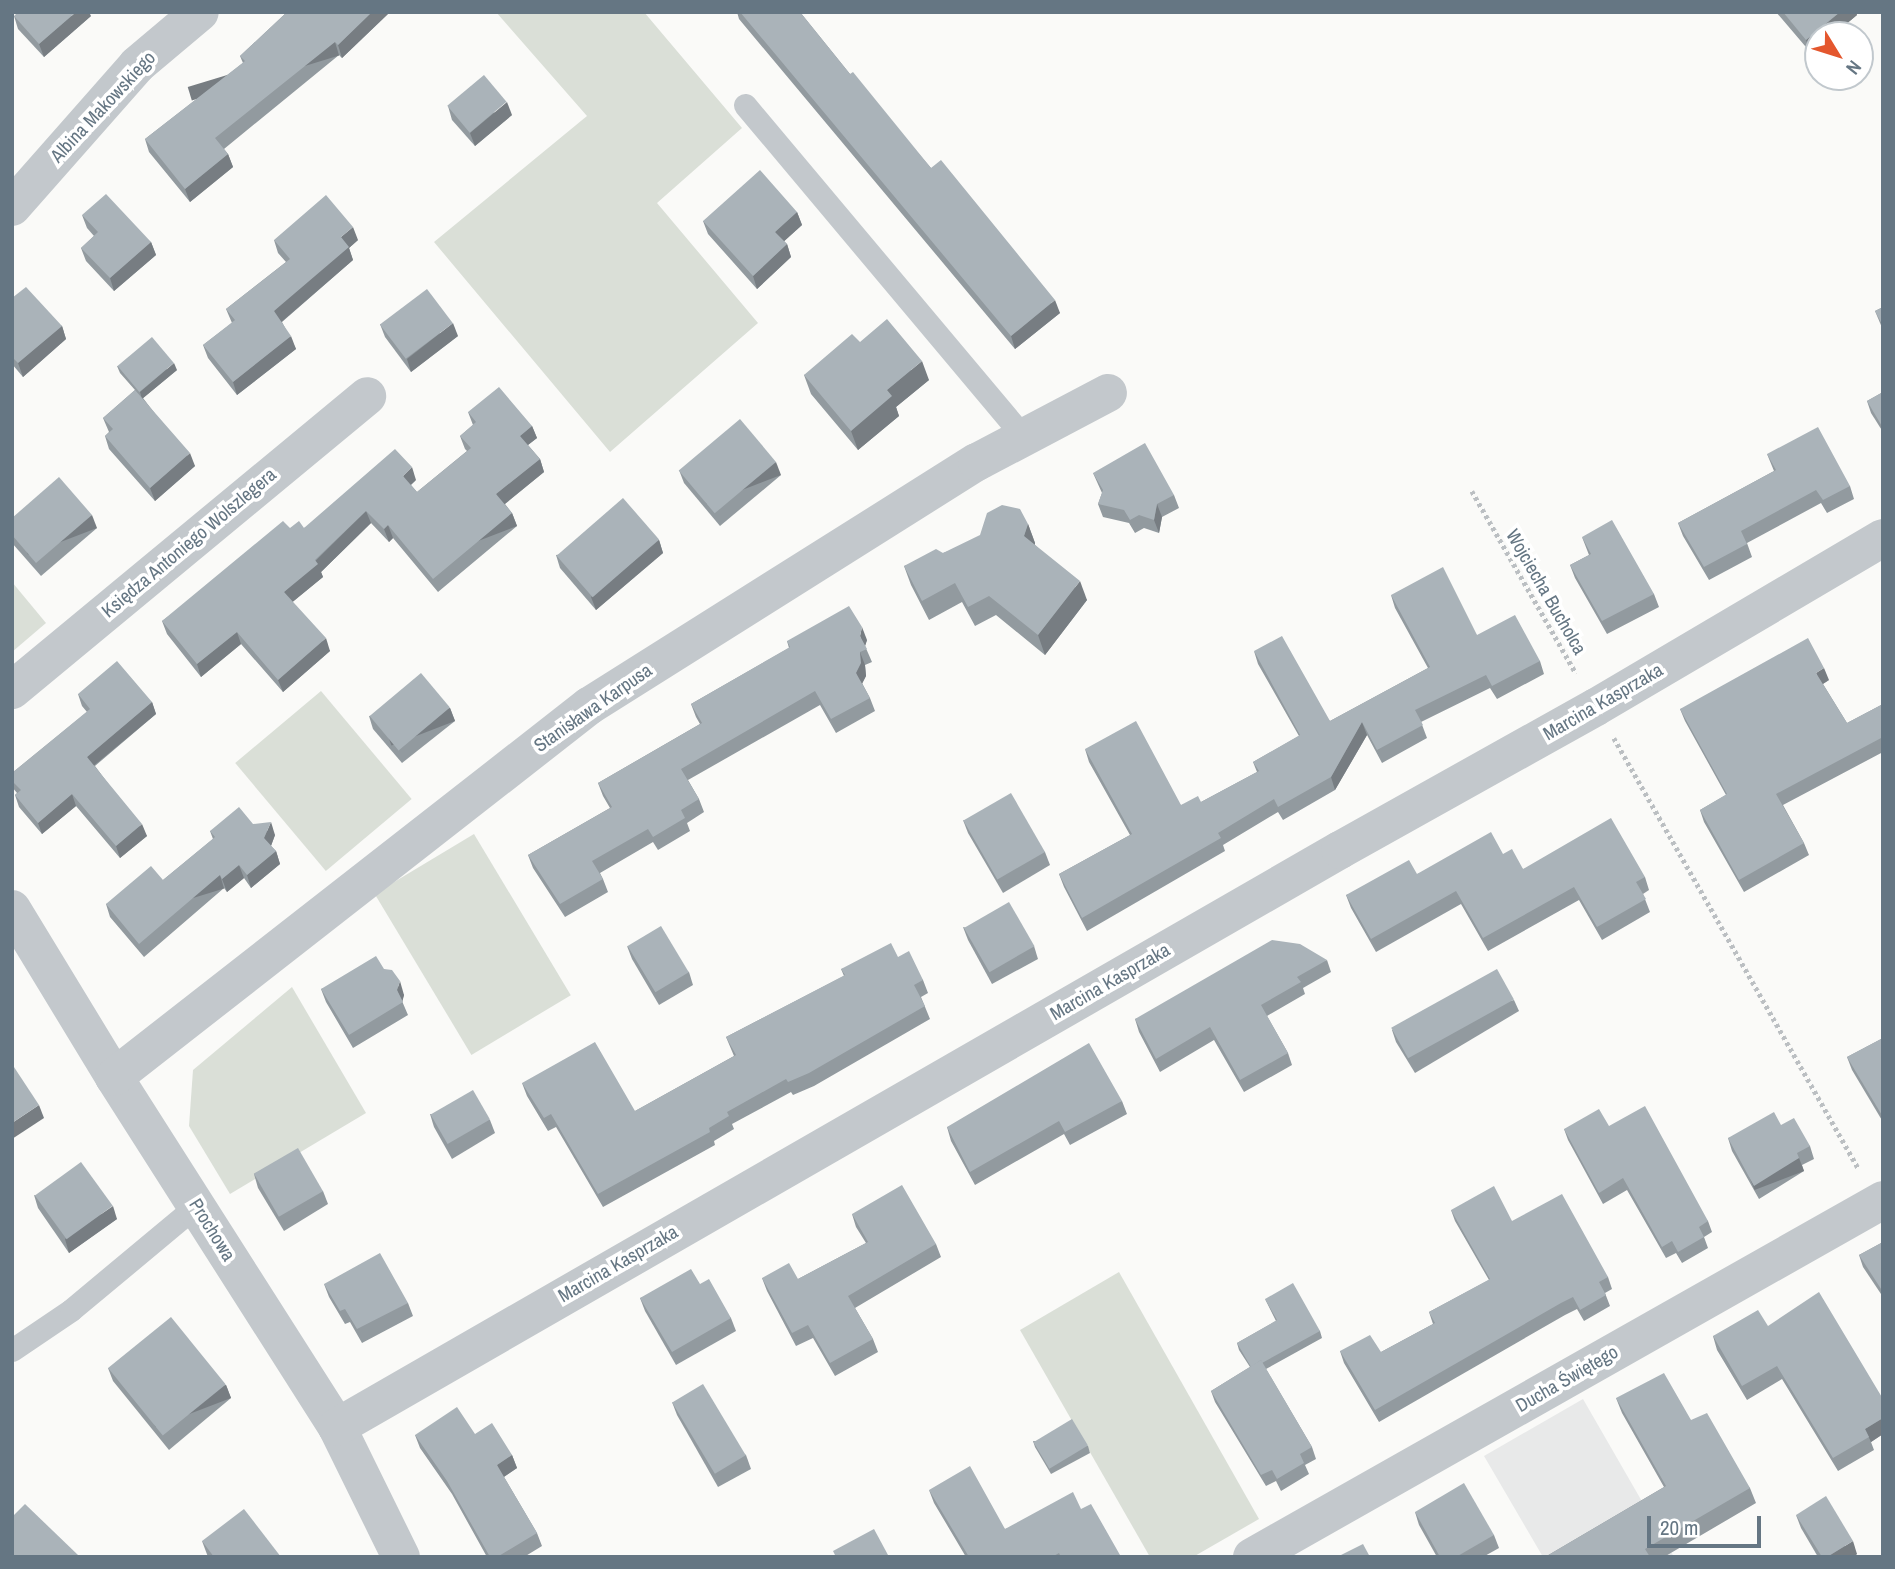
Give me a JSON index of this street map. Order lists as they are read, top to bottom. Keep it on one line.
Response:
{"streets":{"street":["Albina Makowskiego","Księdza Antoniego Wolszlegera","Marcina Kasprzaka","Stanisława Karpusa","Prochowa","Ducha Świętego"],"path":["Wojciecha Bucholca"]},"crossings":[["Wojciecha Bucholca","Marcina Kasprzaka"],["Wojciecha Bucholca","Ducha Świętego"],["Marcina Kasprzaka","Prochowa"],["Stanisława Karpusa","Prochowa"]],"scale_bar":"20 m","north":"bottom right"}
